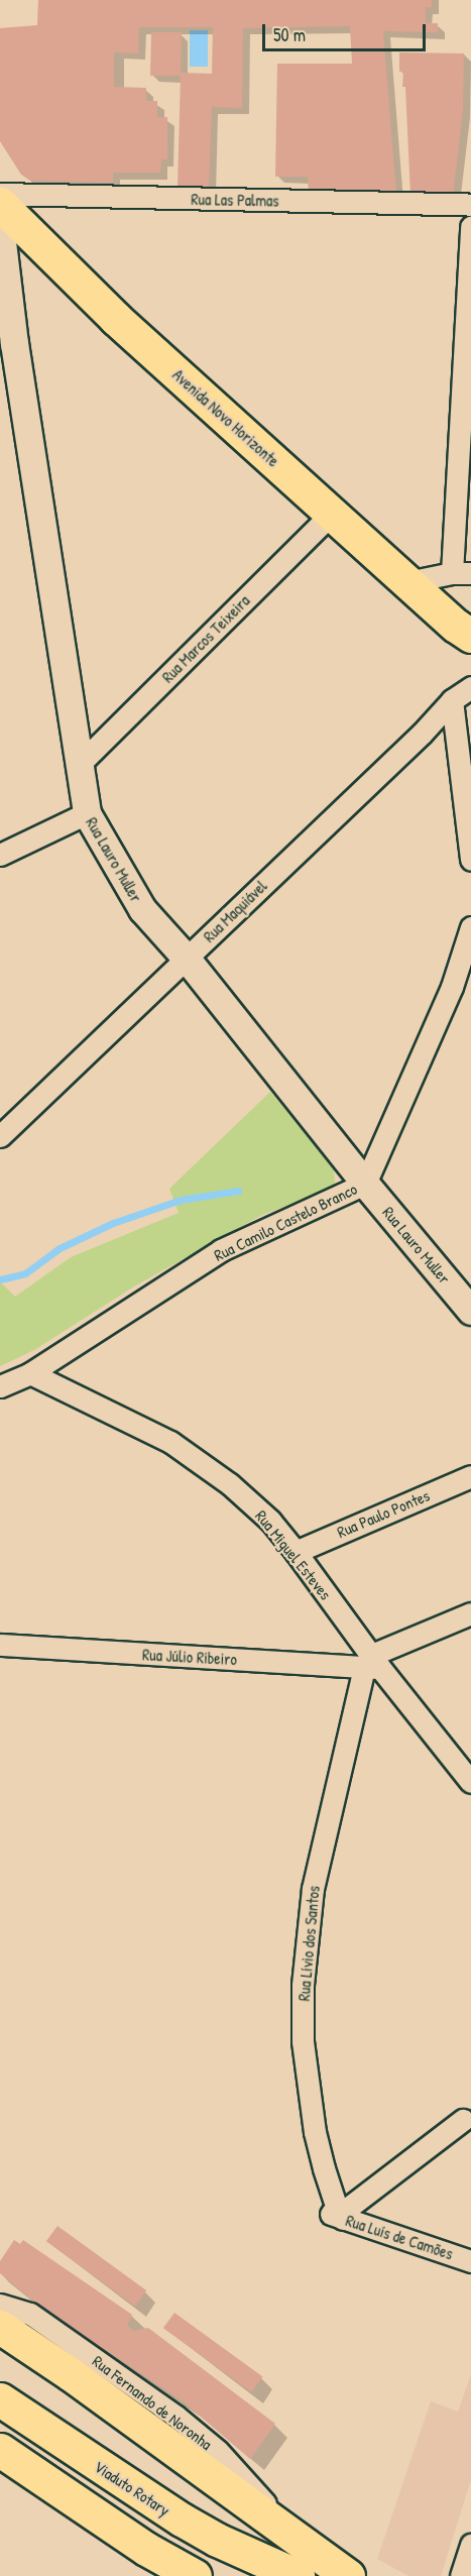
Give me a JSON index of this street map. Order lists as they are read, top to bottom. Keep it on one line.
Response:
{"streets":{"main road":["Avenida Novo Horizonte","Viaduto Rotary"],"street":["Rua Las Palmas","Rua Marcos Teixeira","Rua Lauro Muller","Rua Maquiável","Rua Camilo Castelo Branco","Rua Paulo Pontes","Rua Miguel Esteves","Rua Júlio Ribeiro","Rua Lívio dos Santos","Rua Luís de Camões","Rua Fernando de Noronha"]},"crossings":[["Avenida Novo Horizonte","Rua Marcos Teixeira"],["Rua Marcos Teixeira","Rua Lauro Muller"],["Rua Lauro Muller","Rua Maquiável"],["Rua Lauro Muller","Rua Camilo Castelo Branco"],["Rua Camilo Castelo Branco","Rua Miguel Esteves"],["Rua Paulo Pontes","Rua Miguel Esteves"],["Rua Miguel Esteves","Rua Júlio Ribeiro"],["Rua Miguel Esteves","Rua Lívio dos Santos"],["Rua Júlio Ribeiro","Rua Lívio dos Santos"],["Rua Lívio dos Santos","Rua Luís de Camões"]],"scale_bar":"50 m"}
